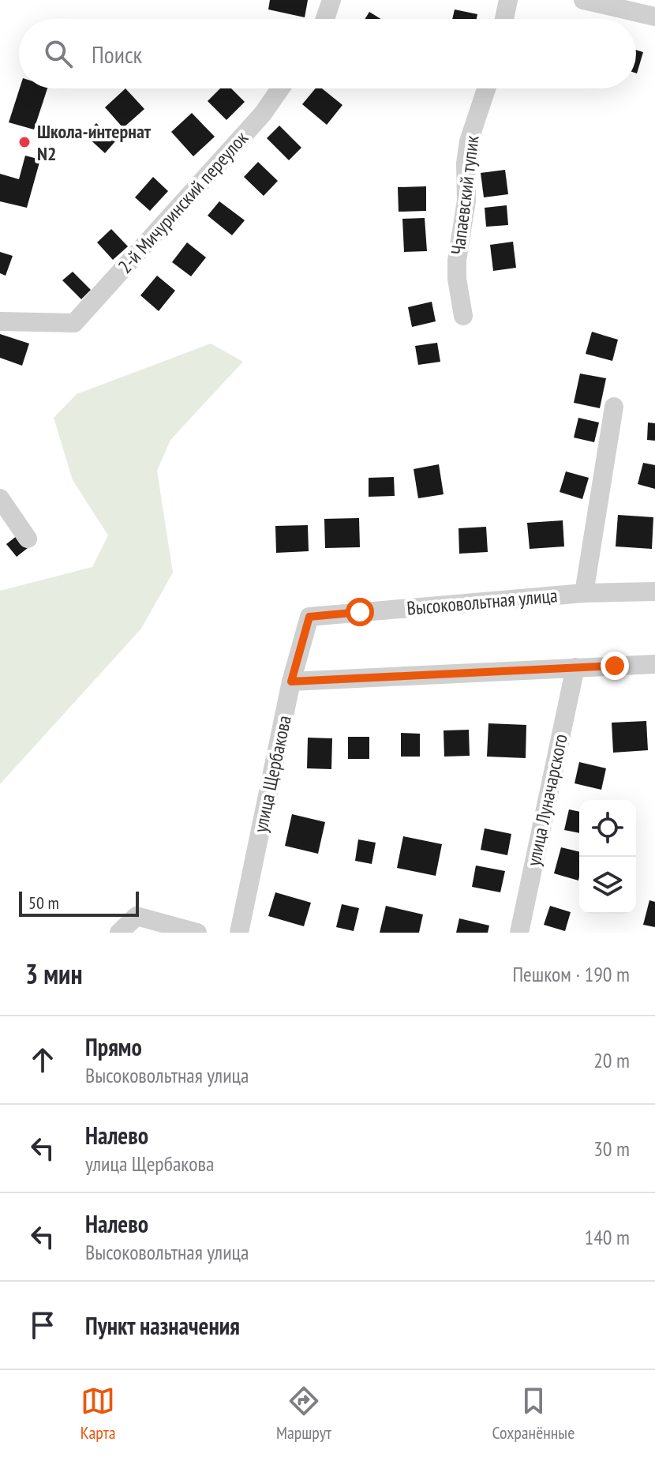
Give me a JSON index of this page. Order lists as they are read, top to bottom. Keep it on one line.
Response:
{"streets":{"street":["Чапаевский тупик","2-й Мичуринский переулок","Высоковольтная улица","улица Щербакова","улица Луначарского"]},"crossings":[["Высоковольтная улица","улица Щербакова"]],"places":["Школа-интернат N2"],"scale_bar":"50 m","page":{"search":"Поиск","scale":"50 m","heading":["3 мин","Пешком · 190 m"],"list":[["Прямо","Высоковольтная улица","20 m"],["Налево","улица Щербакова","30 m"],["Налево","Высоковольтная улица","140 m"],"Пункт назначения"],"nav":["Карта","Маршрут","Сохранённые"]}}
